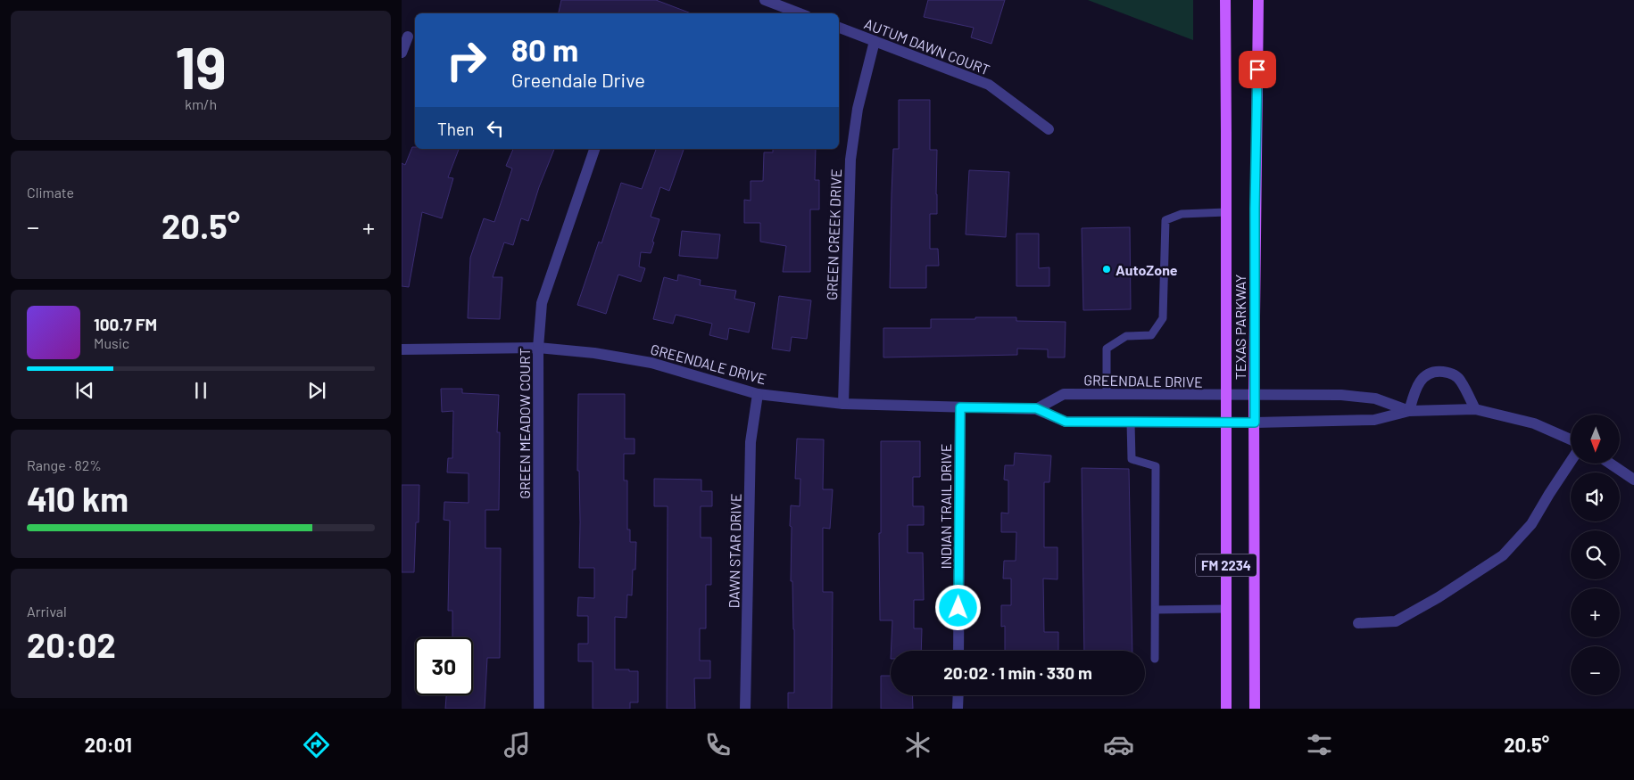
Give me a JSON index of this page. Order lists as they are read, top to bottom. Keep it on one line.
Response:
{"streets":{"main road":["TEXAS PARKWAY","FM 2234"],"street":["AUTUM DAWN COURT","GREEN CREEK DRIVE","GREENDALE DRIVE","GREEN MEADOW COURT","INDIAN TRAIL DRIVE","DAWN STAR DRIVE"]},"crossings":[["AUTUM DAWN COURT","GREEN CREEK DRIVE"],["GREEN CREEK DRIVE","GREENDALE DRIVE"],["TEXAS PARKWAY","GREENDALE DRIVE"],["GREENDALE DRIVE","GREEN MEADOW COURT"],["GREENDALE DRIVE","INDIAN TRAIL DRIVE"],["GREENDALE DRIVE","DAWN STAR DRIVE"]],"places":["AutoZone"],"north":"bottom","page":{"tile":[["19","km/h"],"Climate",["Range · 82%","410 km"],["Arrival","20:02"]],"turn":["80 m","Greendale Drive"],"then":"Then","heat":["−","20.5°","+"],"song":["100.7 FM","Music"],"map_buttons":["+","−"],"limit":"30","trip":"20:02 · 1 min · 330 m","tabs":["20:01","20.5°"]}}
